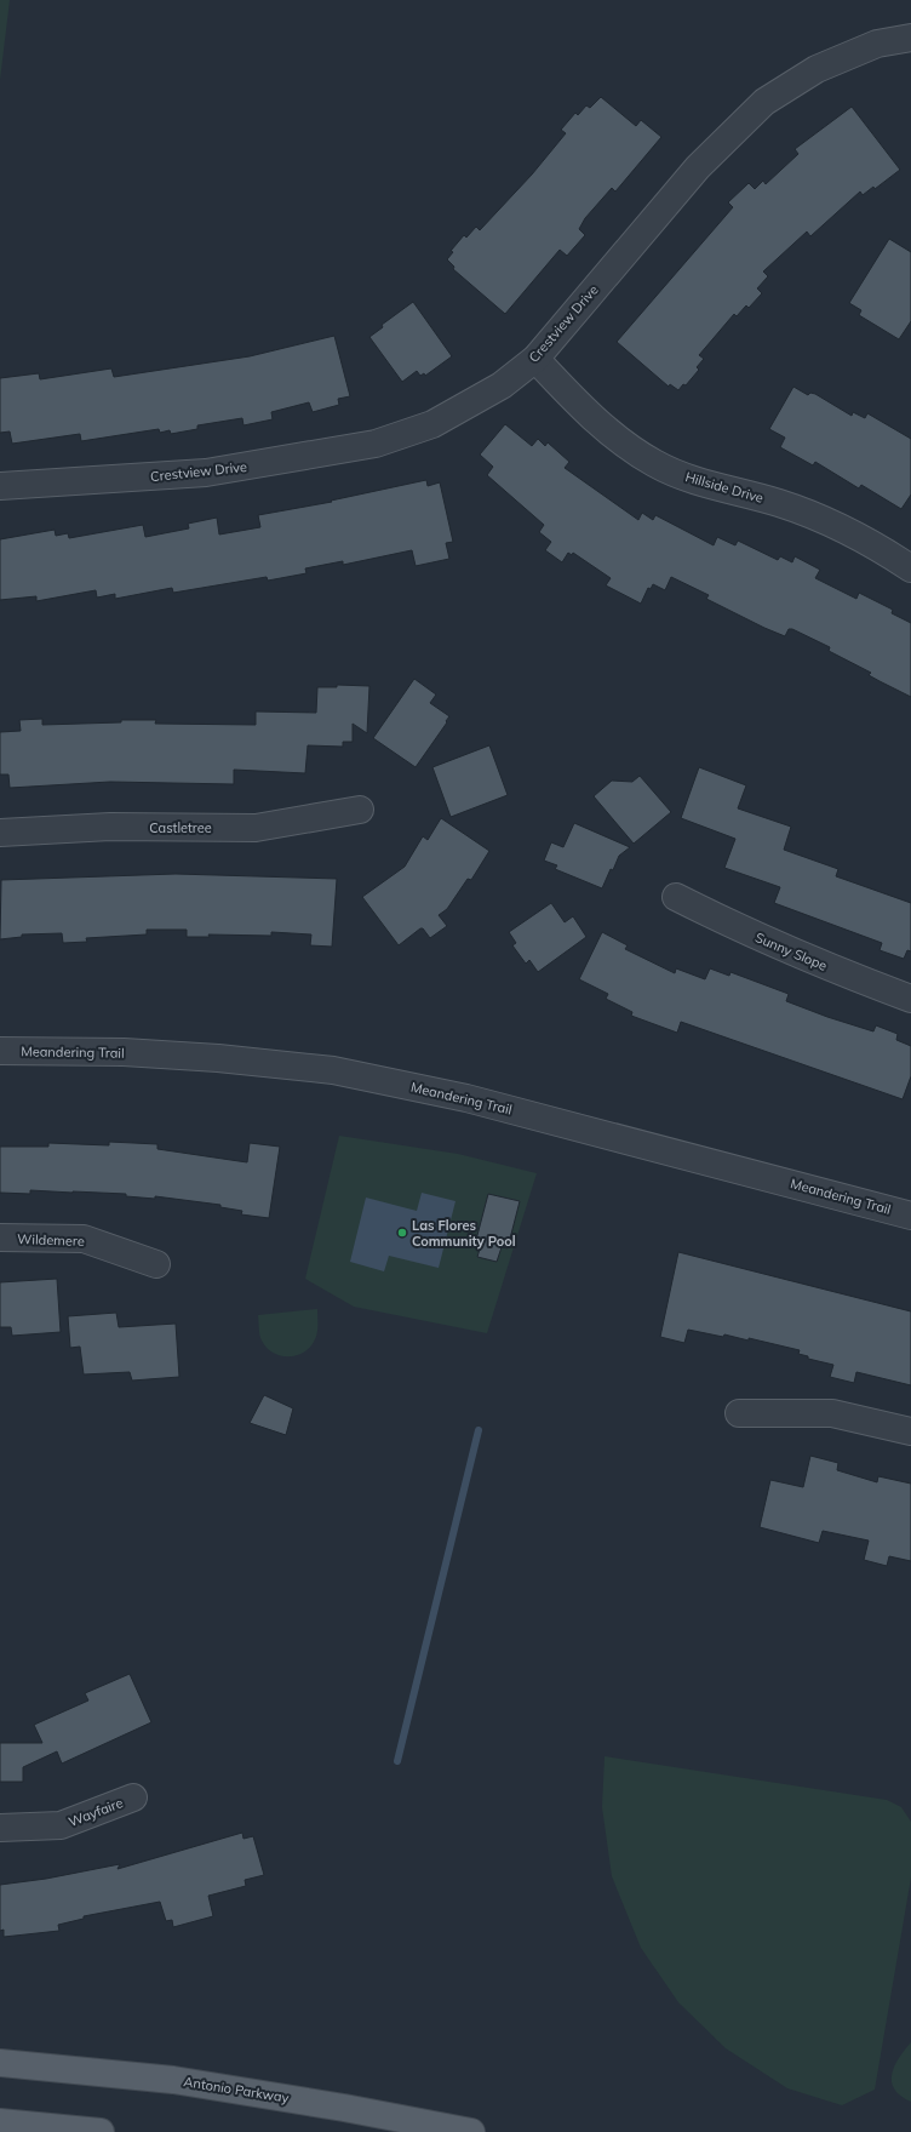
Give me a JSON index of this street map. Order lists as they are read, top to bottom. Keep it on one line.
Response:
{"streets":{"main road":["Antonio Parkway"],"street":["Crestview Drive","Hillside Drive","Castletree","Sunny Slope","Meandering Trail","Wildemere","Wayfaire"]},"crossings":[["Crestview Drive","Hillside Drive"]],"places":["Las Flores Community Pool"]}
